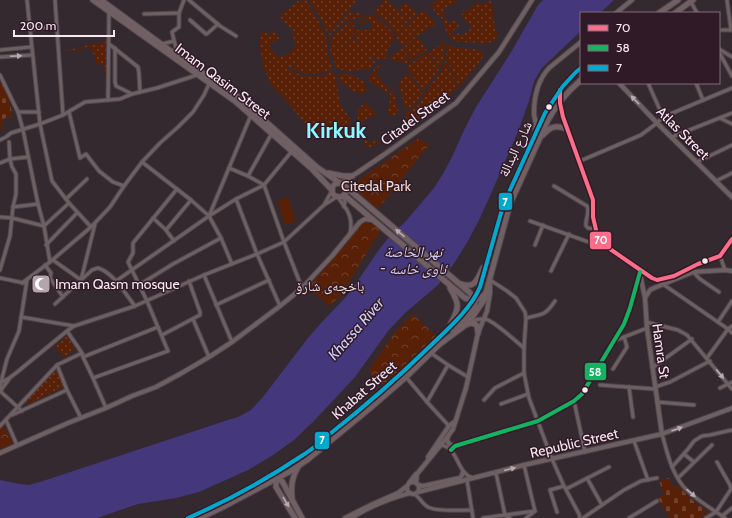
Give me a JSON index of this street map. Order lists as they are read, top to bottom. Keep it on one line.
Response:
{"streets":{"main road":["Imam Qasim Street","شارع البدالة","Khabat Street"],"street":["Citadel Street","Atlas Street","Hamra St","Republic Street"]},"crossings":[["Imam Qasim Street","Citadel Street"],["Imam Qasim Street","شارع البدالة"],["Imam Qasim Street","Khabat Street"],["شارع البدالة","Khabat Street"],["Hamra St","Republic Street"]],"districts":["Kirkuk"],"water":["نهر الخاصة - ئاوی خاسە","Khassa River"],"parks":["Citedal Park","باخچەی شارۆ"],"places":{"mosque":["Imam Qasm mosque"]},"lines":["transit line 7","transit line 70","transit line 58"],"legend":["70","58","7"],"scale_bar":"200 m"}
